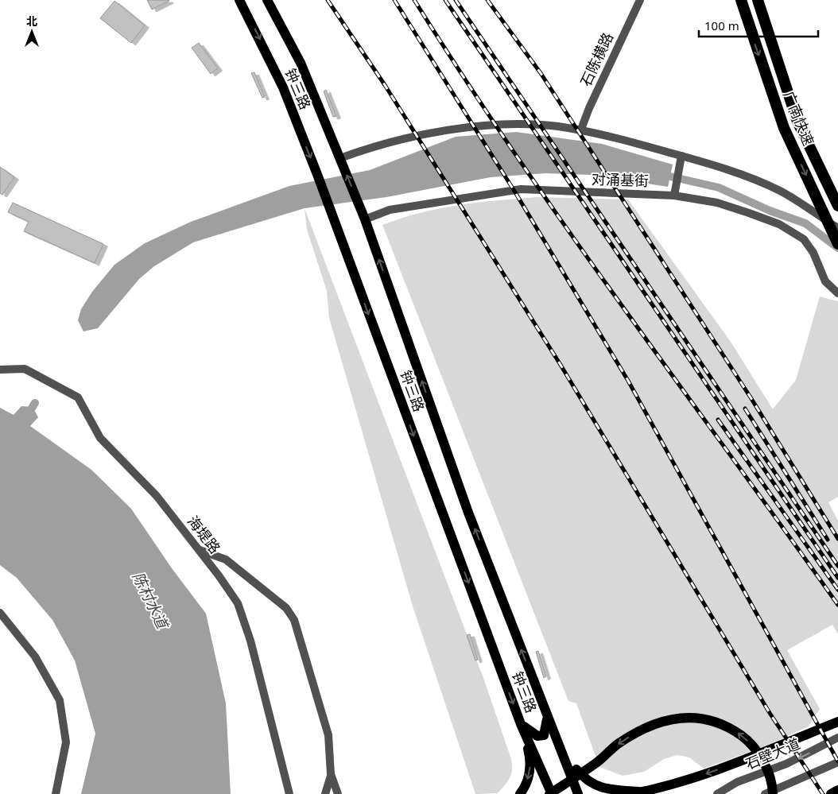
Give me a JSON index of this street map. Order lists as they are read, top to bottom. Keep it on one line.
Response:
{"streets":{"highway":["广南快速"],"main road":["钟三路"],"street":["石陈横路","对涌基街","海堤路","石壁大道"]},"crossings":[["钟三路","对涌基街"]],"water":["陈村水道"],"scale_bar":"100 m","north":"top"}
